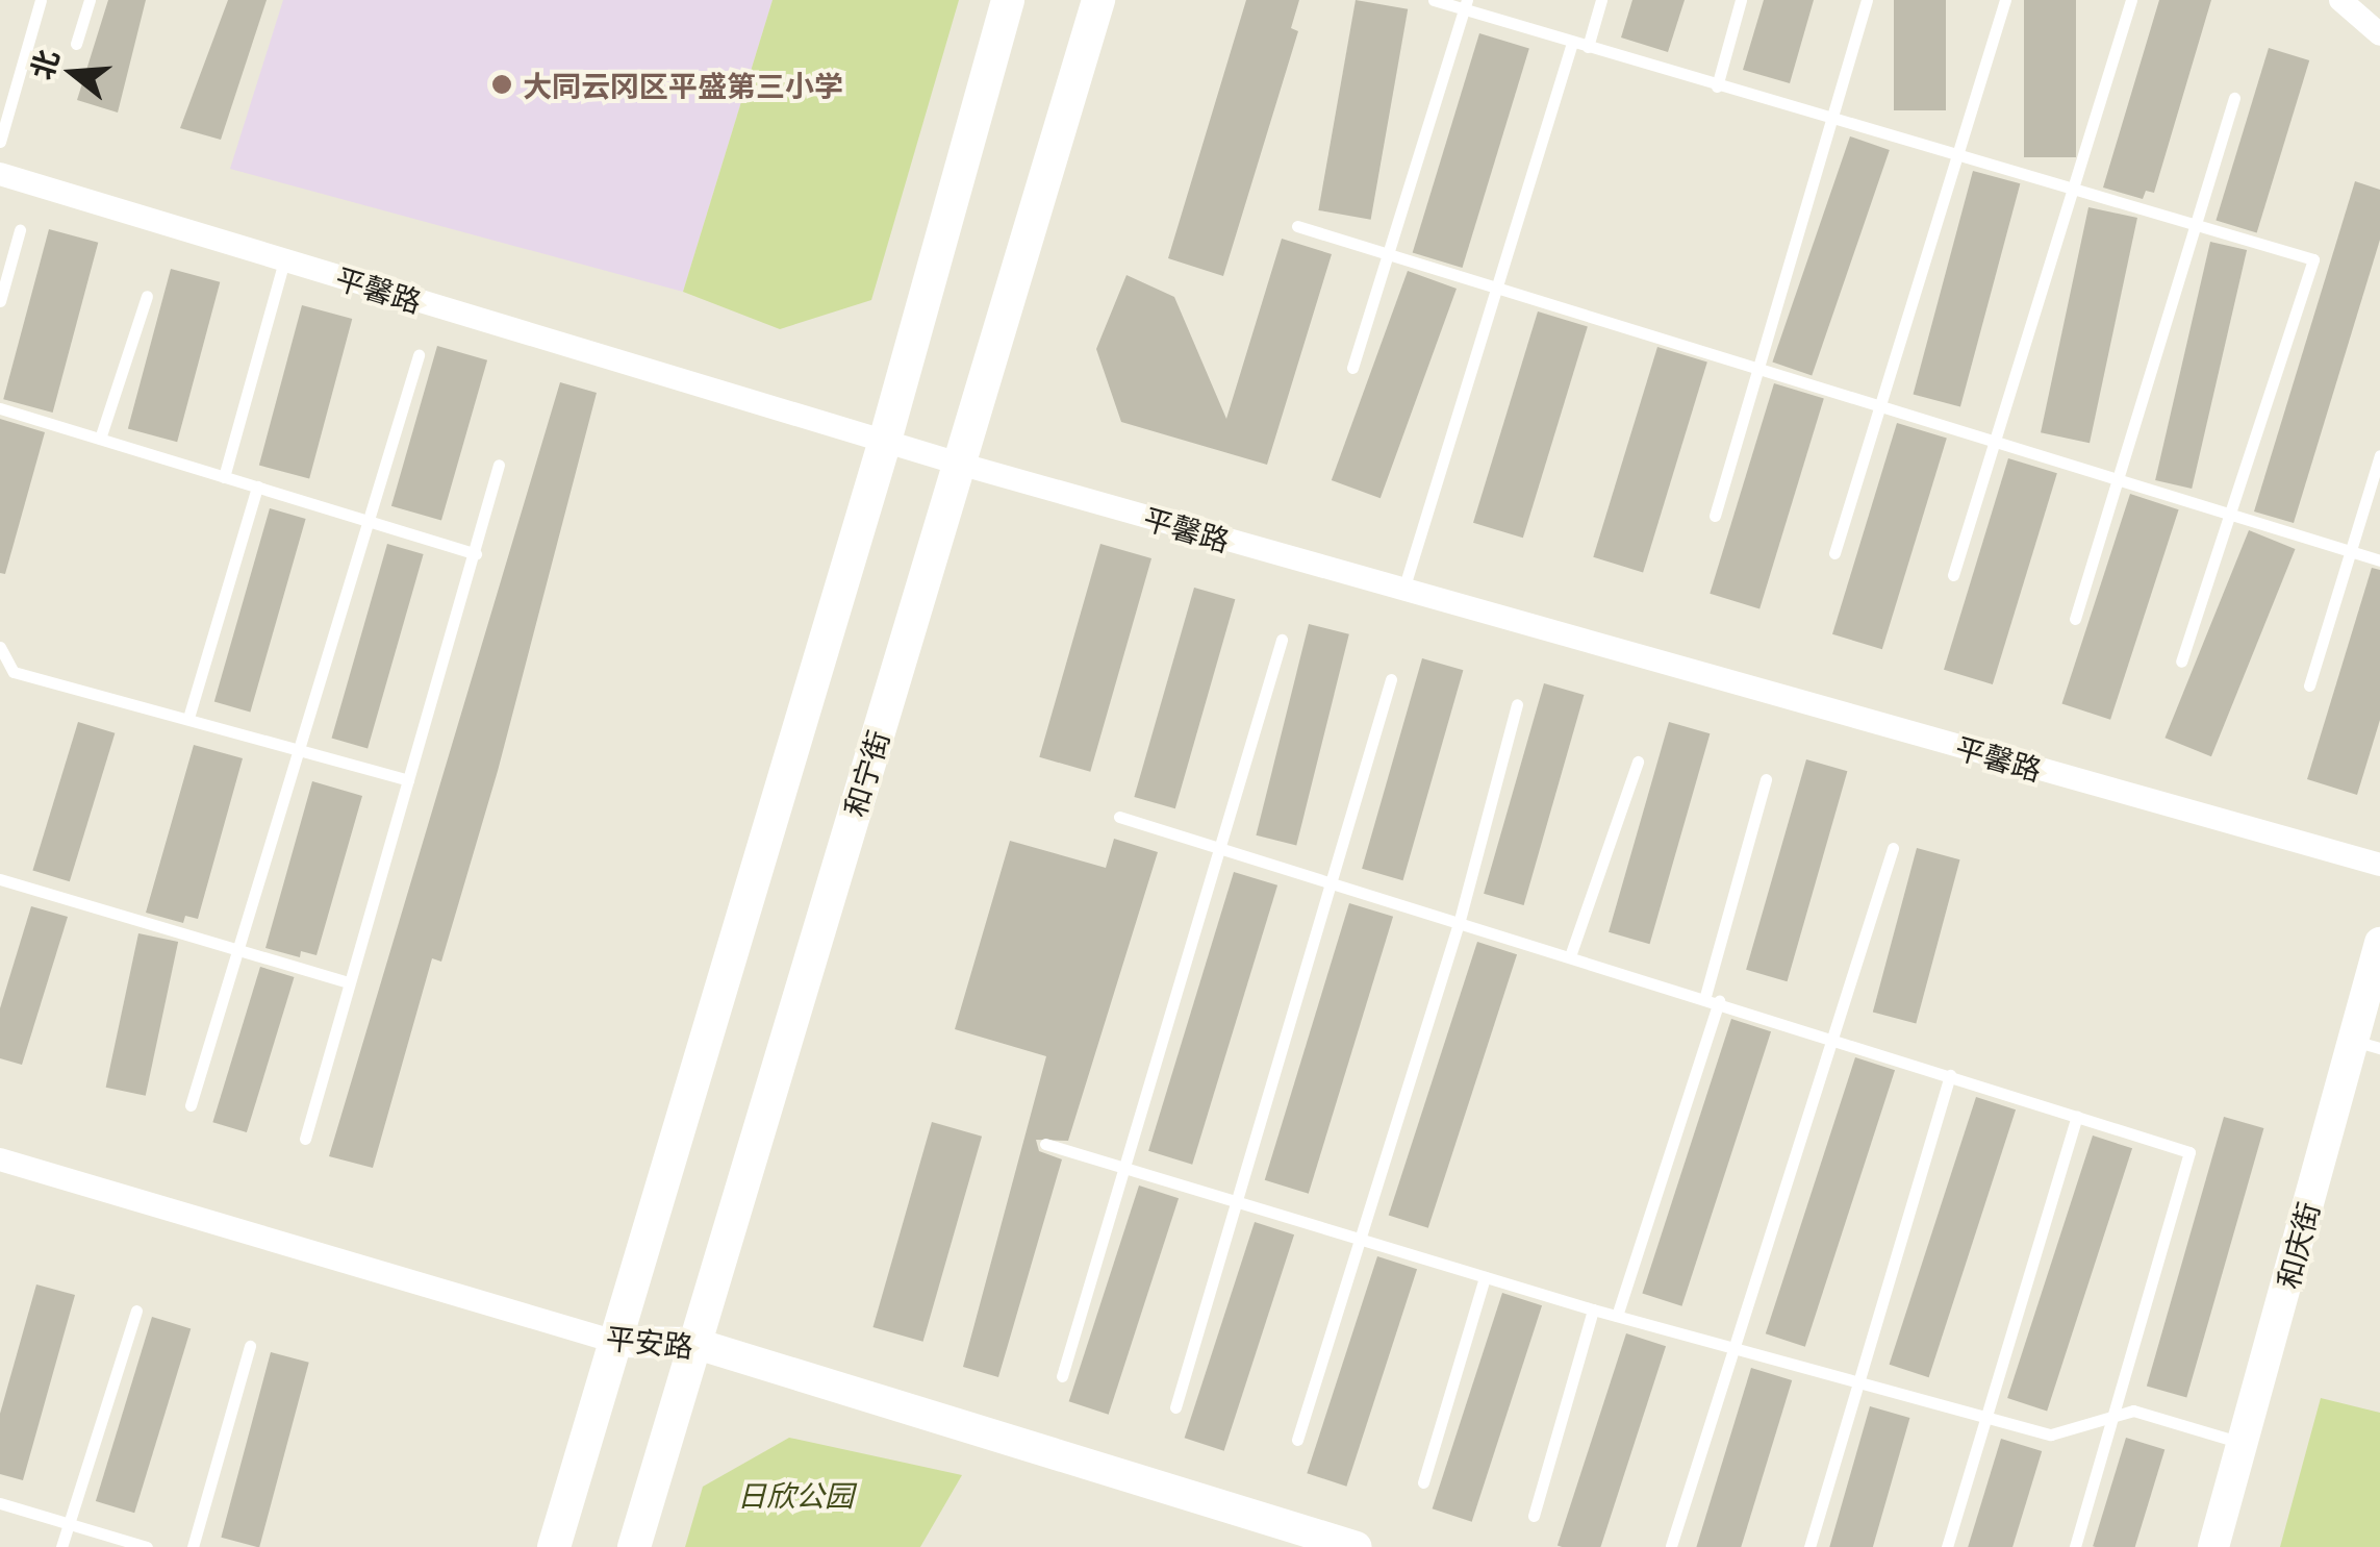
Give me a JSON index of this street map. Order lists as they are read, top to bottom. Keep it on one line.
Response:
{"streets":{"main road":["和宁街"],"street":["平馨路","和庆街","平安路"]},"crossings":[["平馨路","和宁街"],["和宁街","平安路"]],"parks":["日欣公园"],"places":["大同云冈区平盛第三小学"],"north":"left"}
